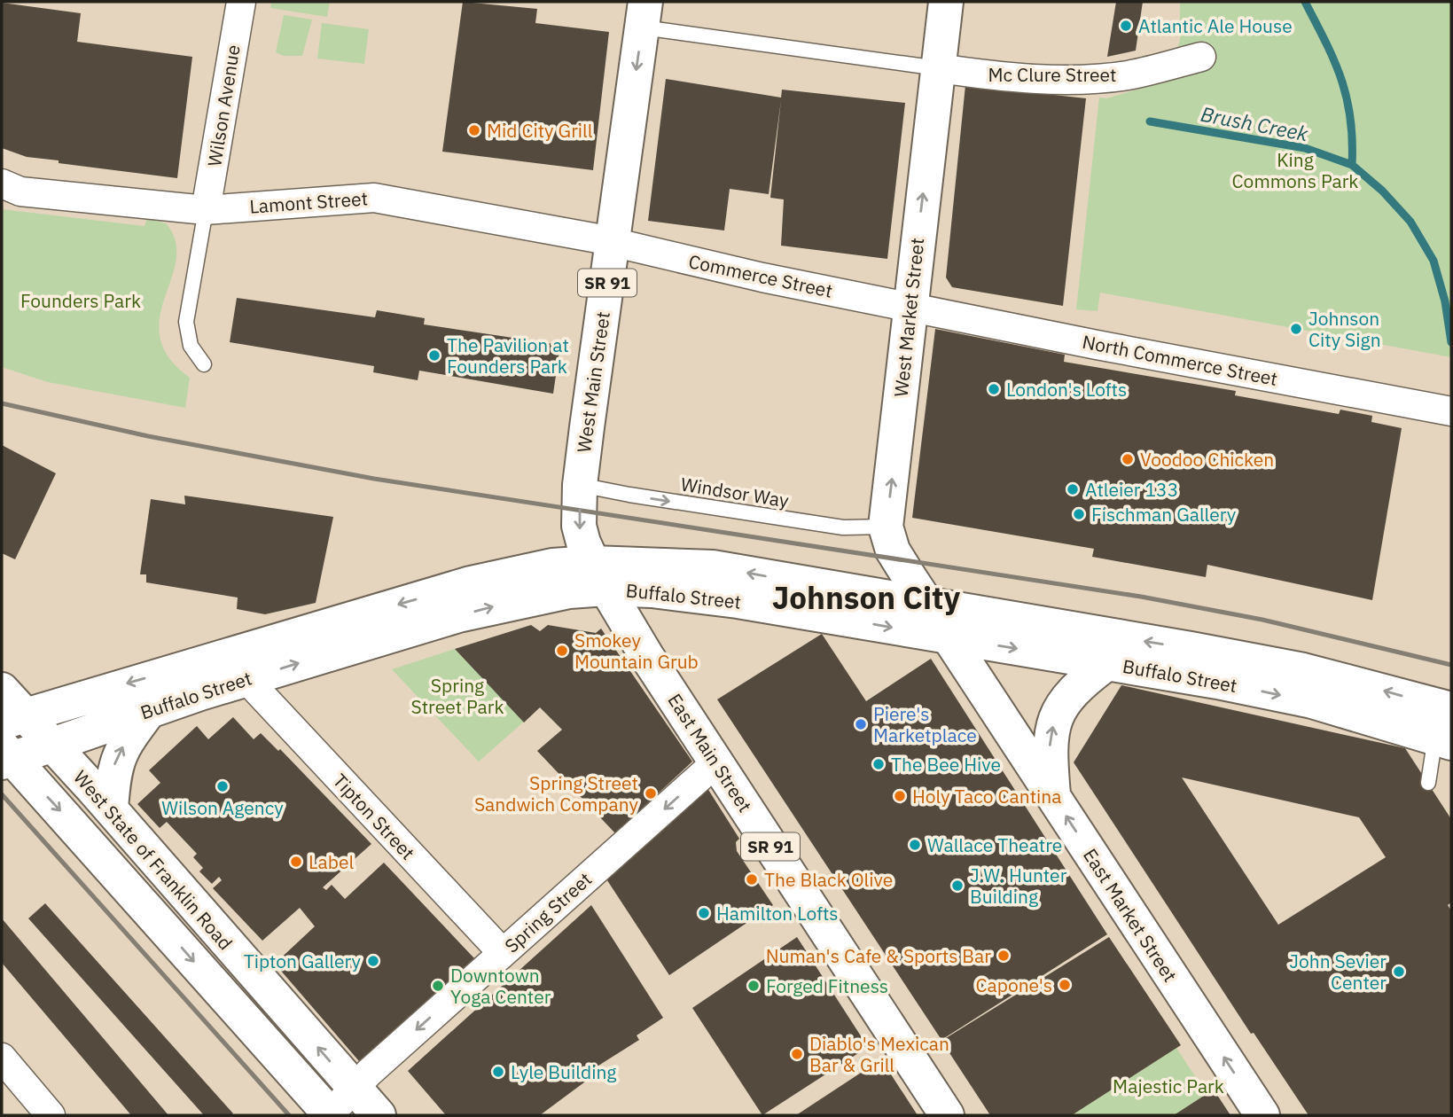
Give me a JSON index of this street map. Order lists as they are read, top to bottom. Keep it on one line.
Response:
{"streets":{"main road":["SR 91","West Market Street","West Main Street","Buffalo Street","East Main Street","West State of Franklin Road","East Market Street"],"street":["Mc Clure Street","Wilson Avenue","Lamont Street","Commerce Street","North Commerce Street","Tipton Street","Spring Street"],"lane":["Windsor Way"]},"crossings":[["Mc Clure Street","West Market Street"],["Wilson Avenue","Lamont Street"],["Lamont Street","Commerce Street"],["Lamont Street","West Main Street"],["Commerce Street","West Market Street"],["Commerce Street","North Commerce Street"],["Commerce Street","West Main Street"],["West Market Street","North Commerce Street"],["West Market Street","Windsor Way"],["West Market Street","Buffalo Street"],["West Market Street","East Market Street"],["West Main Street","Windsor Way"],["West Main Street","Buffalo Street"],["West Main Street","East Main Street"],["Buffalo Street","East Main Street"],["Buffalo Street","Tipton Street"],["Buffalo Street","West State of Franklin Road"],["Buffalo Street","East Market Street"],["East Main Street","Spring Street"],["Tipton Street","Spring Street"],["West State of Franklin Road","Spring Street"]],"one_way":["West Market Street","West Main Street","Windsor Way","Spring Street","East Market Street"],"districts":["Johnson City"],"water":["Brush Creek"],"parks":["King Commons Park","Founders Park","Spring Street Park","Majestic Park"],"places":["Atlantic Ale House","Mid City Grill","Johnson City Sign","The Pavilion at Founders Park","London's Lofts","Voodoo Chicken","Atleier 133","Fischman Gallery","Smokey Mountain Grub","Piere's Marketplace","The Bee Hive","Wilson Agency","Spring Street Sandwich Company","Holy Taco Cantina","Wallace Theatre","Label","The Black Olive","J.W. Hunter Building","Hamilton Lofts","Numan's Cafe & Sports Bar","Tipton Gallery","John Sevier Center","Capone's","Downtown Yoga Center","Forged Fitness","Diablo's Mexican Bar & Grill","Lyle Building"]}
